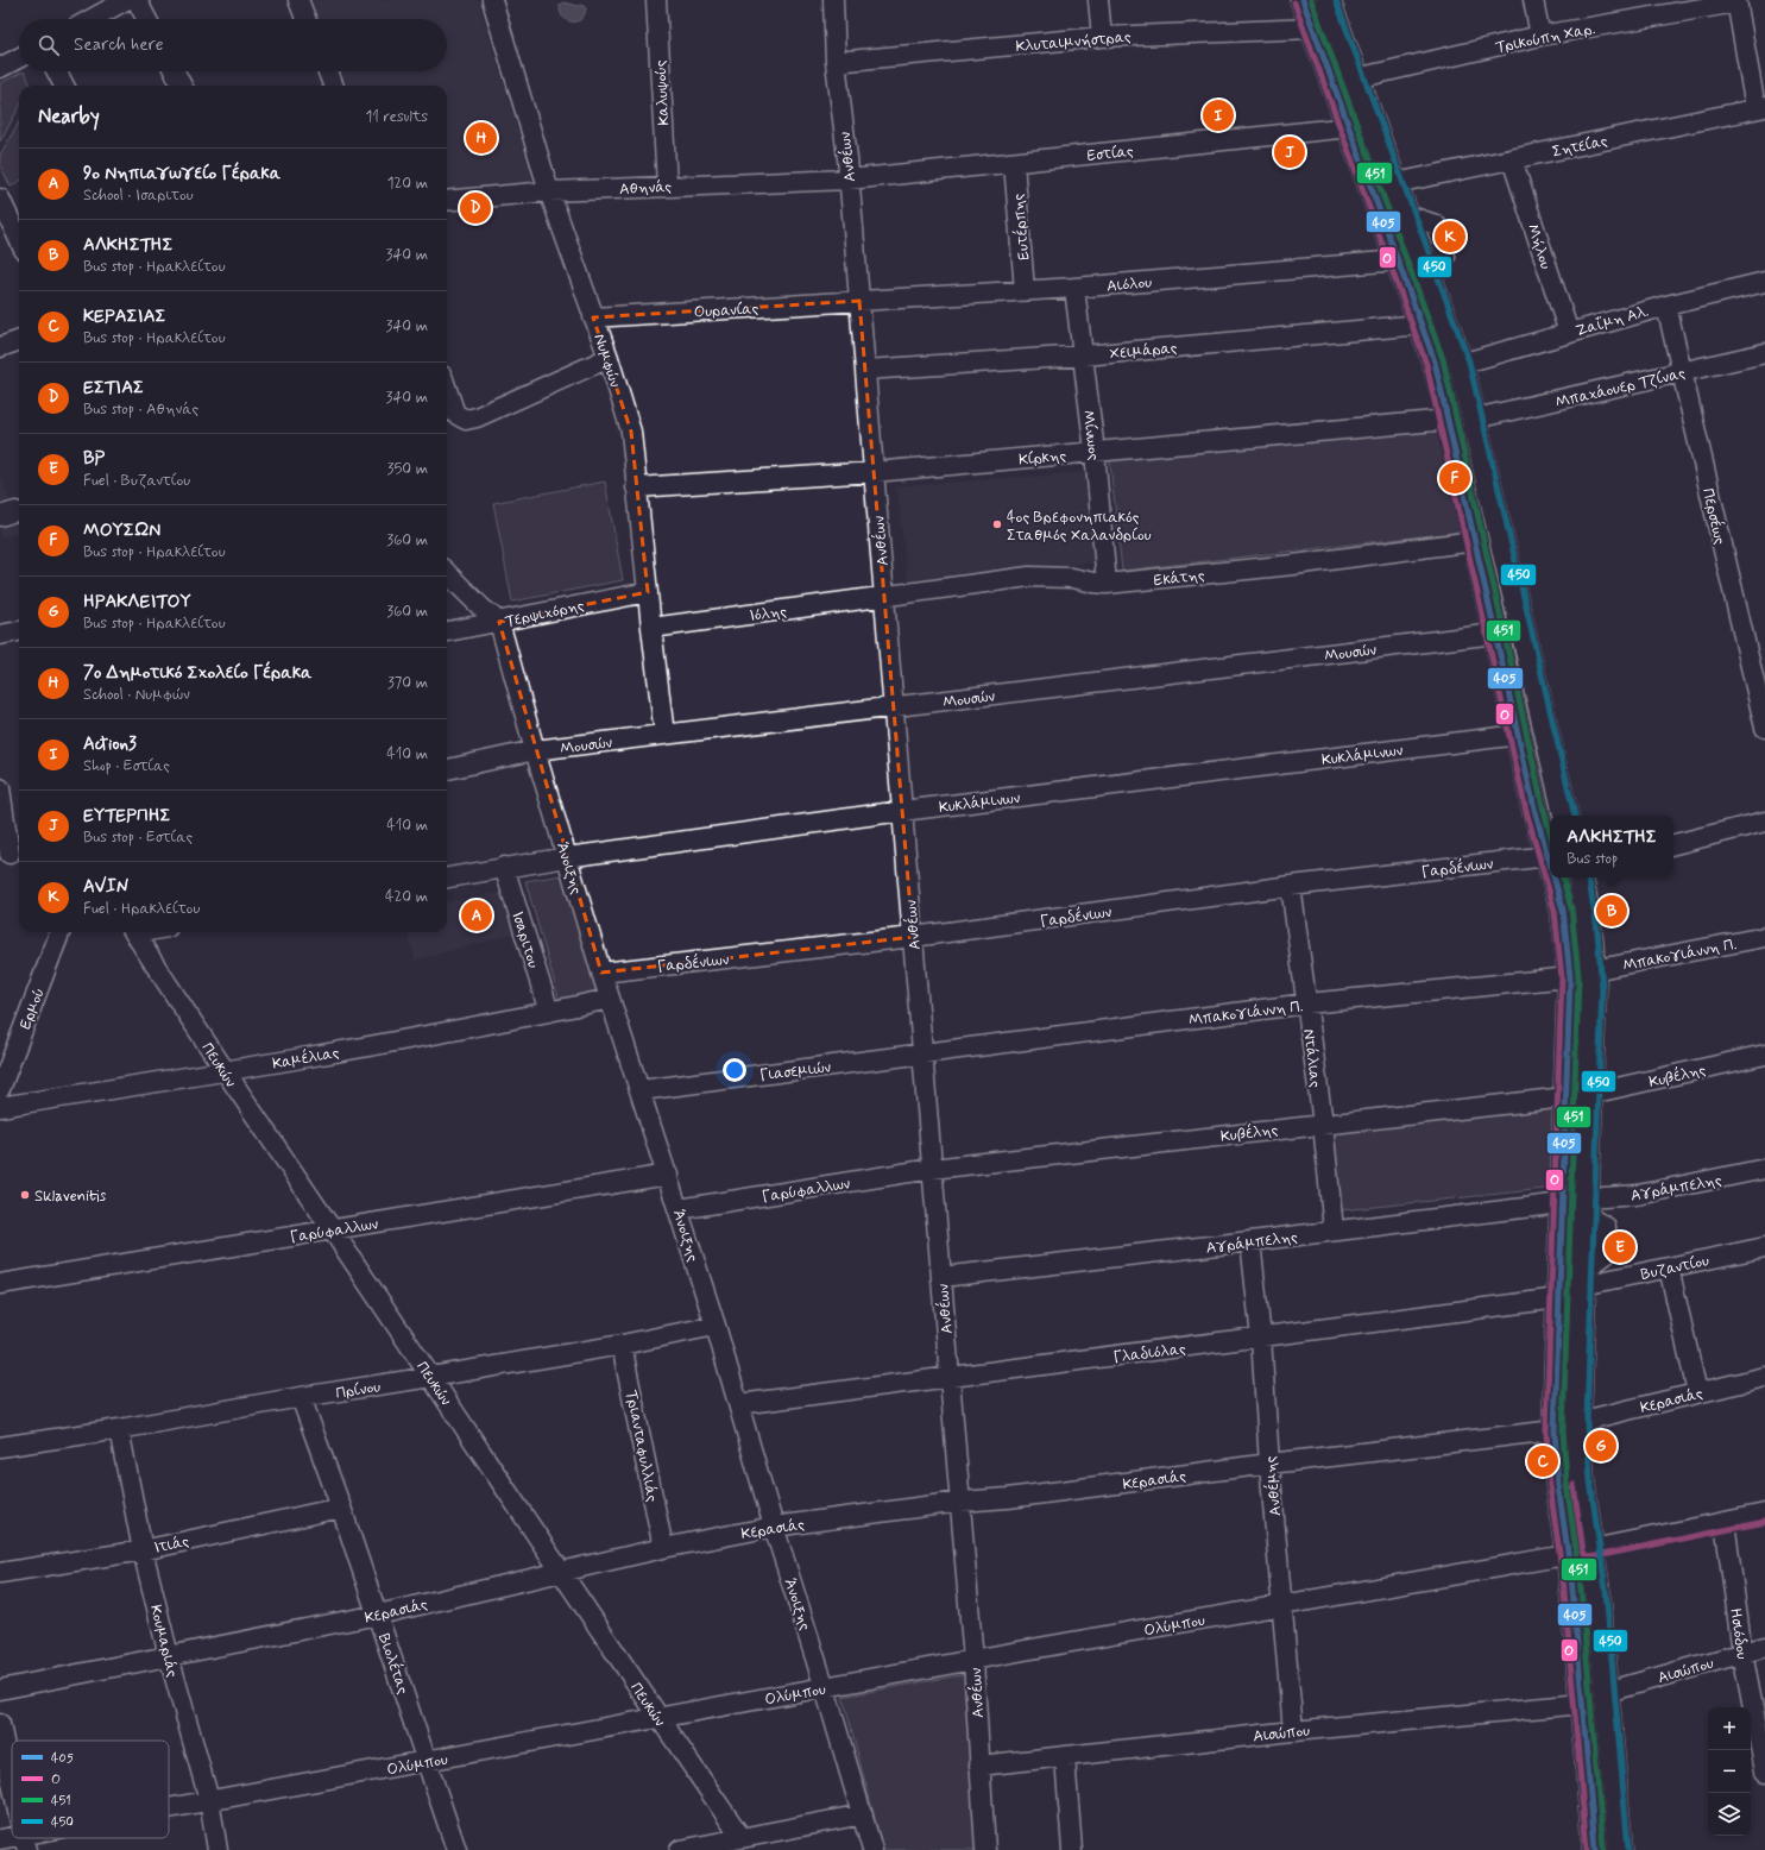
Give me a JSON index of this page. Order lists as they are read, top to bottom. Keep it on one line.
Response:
{"streets":{"street":["Τρικούπη Χαρ.","Κλυταιμνήστρας","Καλυψούς","Σητείας","Εστίας","Ανθέων","Αθηνάς","Ευτέρπης","Μήλου","Αιόλου","Ουρανίας","Ζαΐμη Αλ.","Χειμάρας","Νυμφών","Μπαχάουερ Τζίνας","Μίνωος","Κίρκης","Περσέως","Εκάτης","Τερψιχόρης","Ιόλης","Μουσών","Κυκλάμινων","Γαρδένιων","Άνοιξης","Ισαριτου","Μπακογιάννη Π.","Ερμού","Καμέλιας","Ντάλιας","Πευκών","Γιασεμιών","Κυβέλης","Αγράμπελης","Γαρύφαλλων","Βυζαντίου","Γλαδιόλας","Πρίνου","Κερασιάς","Τριανταφυλλιάς","Ανθέμης","Ιτιάς","Ολύμπου","Ησιόδου","Κουμαριάς","Βιολέτας","Αισώπου"]},"crossings":[["Κλυταιμνήστρας","Ανθέων"],["Καλυψούς","Αθηνάς"],["Σητείας","Μήλου"],["Εστίας","Ανθέων"],["Εστίας","Αθηνάς"],["Εστίας","Ευτέρπης"],["Ανθέων","Αθηνάς"],["Ανθέων","Αιόλου"],["Ανθέων","Ουρανίας"],["Ανθέων","Χειμάρας"],["Ανθέων","Κίρκης"],["Ανθέων","Εκάτης"],["Ανθέων","Ιόλης"],["Ανθέων","Μουσών"],["Ανθέων","Κυκλάμινων"],["Ανθέων","Γαρδένιων"],["Ανθέων","Μπακογιάννη Π."],["Ανθέων","Γιασεμιών"],["Ανθέων","Κυβέλης"],["Ανθέων","Αγράμπελης"],["Ανθέων","Γαρύφαλλων"],["Ανθέων","Γλαδιόλας"],["Ανθέων","Κερασιάς"],["Ανθέων","Ολύμπου"],["Ανθέων","Αισώπου"],["Αθηνάς","Νυμφών"],["Ευτέρπης","Αιόλου"],["Μήλου","Ζαΐμη Αλ."],["Αιόλου","Ουρανίας"],["Αιόλου","Μίνωος"],["Ουρανίας","Νυμφών"],["Ζαΐμη Αλ.","Περσέως"],["Χειμάρας","Μίνωος"],["Νυμφών","Κίρκης"],["Νυμφών","Τερψιχόρης"],["Νυμφών","Ιόλης"],["Νυμφών","Μουσών"],["Μπαχάουερ Τζίνας","Περσέως"],["Μίνωος","Κίρκης"],["Μίνωος","Εκάτης"],["Εκάτης","Ιόλης"],["Τερψιχόρης","Άνοιξης"],["Μουσών","Άνοιξης"],["Κυκλάμινων","Άνοιξης"],["Κυκλάμινων","Ισαριτου"],["Γαρδένιων","Άνοιξης"],["Γαρδένιων","Ντάλιας"],["Άνοιξης","Καμέλιας"],["Άνοιξης","Γιασεμιών"],["Άνοιξης","Γαρύφαλλων"],["Άνοιξης","Γλαδιόλας"],["Άνοιξης","Πρίνου"],["Άνοιξης","Κερασιάς"],["Άνοιξης","Ολύμπου"],["Ισαριτου","Καμέλιας"],["Μπακογιάννη Π.","Ντάλιας"],["Μπακογιάννη Π.","Γιασεμιών"],["Καμέλιας","Πευκών"],["Ντάλιας","Κυβέλης"],["Ντάλιας","Αγράμπελης"],["Πευκών","Γαρύφαλλων"],["Πευκών","Πρίνου"],["Πευκών","Κερασιάς"],["Πευκών","Ολύμπου"],["Κυβέλης","Γαρύφαλλων"],["Αγράμπελης","Ανθέμης"],["Γλαδιόλας","Ανθέμης"],["Πρίνου","Τριανταφυλλιάς"],["Πρίνου","Κουμαριάς"],["Πρίνου","Βιολέτας"],["Κερασιάς","Τριανταφυλλιάς"],["Κερασιάς","Ανθέμης"],["Κερασιάς","Κουμαριάς"],["Κερασιάς","Βιολέτας"],["Ανθέμης","Ολύμπου"],["Ανθέμης","Αισώπου"],["Ιτιάς","Κουμαριάς"],["Ιτιάς","Βιολέτας"],["Ολύμπου","Ησιόδου"],["Ολύμπου","Κουμαριάς"],["Ολύμπου","Βιολέτας"],["Ησιόδου","Αισώπου"]],"places":["4ος Βρεφονηπιακός Σταθμός Χαλανδρίου","Sklavenitis"],"lines":["transit line 405","transit line 451","transit line 450","transit line Ο"],"legend":["405","Ο","451","450"],"page":{"search":"Search here","heading":["Nearby","11 results"],"pins":["I","H","J","D","K","F","B","A","E","G","C"],"list":[{"mark":"A","name":"9ο Νηπιαγωγείο Γέρακα","note":"School · Ισαριτου","value":"120 m"},{"mark":"B","name":"ΑΛΚΗΣΤΗΣ","note":"Bus stop · Ηρακλείτου","value":"340 m"},{"mark":"C","name":"ΚΕΡΑΣΙΑΣ","note":"Bus stop · Ηρακλείτου","value":"340 m"},{"mark":"D","name":"ΕΣΤΙΑΣ","note":"Bus stop · Αθηνάς","value":"340 m"},{"mark":"E","name":"BP","note":"Fuel · Βυζαντίου","value":"350 m"},{"mark":"F","name":"ΜΟΥΣΩΝ","note":"Bus stop · Ηρακλείτου","value":"360 m"},{"mark":"G","name":"ΗΡΑΚΛΕΙΤΟΥ","note":"Bus stop · Ηρακλείτου","value":"360 m"},{"mark":"H","name":"7o Δημοτικό Σχολείο Γέρακα","note":"School · Νυμφών","value":"370 m"},{"mark":"I","name":"Action3","note":"Shop · Εστίας","value":"410 m"},{"mark":"J","name":"ΕΥΤΕΡΠΗΣ","note":"Bus stop · Εστίας","value":"410 m"},{"mark":"K","name":"AVIN","note":"Fuel · Ηρακλείτου","value":"420 m"}],"popup":["ΑΛΚΗΣΤΗΣ","Bus stop"],"map_buttons":["+","−"]}}
